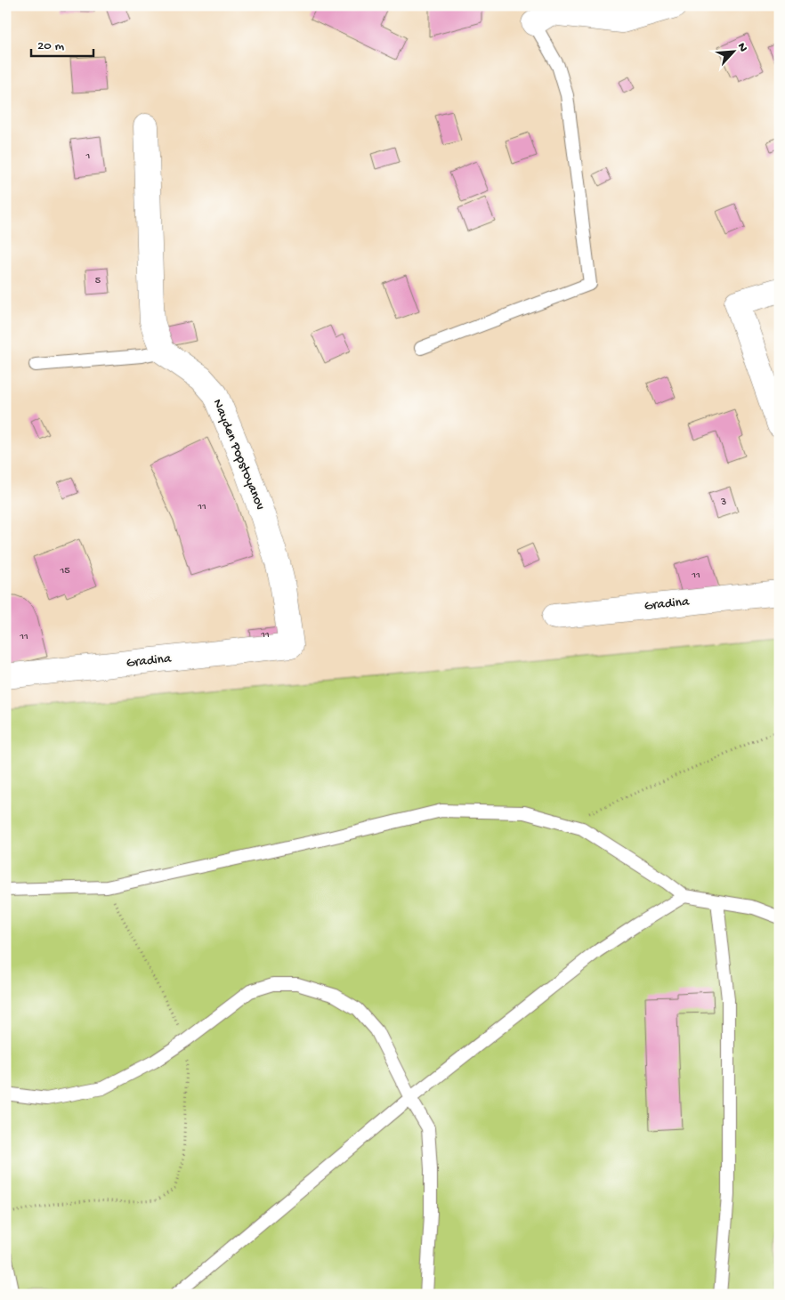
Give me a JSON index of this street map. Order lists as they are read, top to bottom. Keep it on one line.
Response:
{"streets":{"street":["Nayden Popstoyanov","Gradina"]},"crossings":[["Nayden Popstoyanov","Gradina"]],"house_numbers":["1","5","3","11","15","11","11","11"],"scale_bar":"20 m","north":"top right"}
